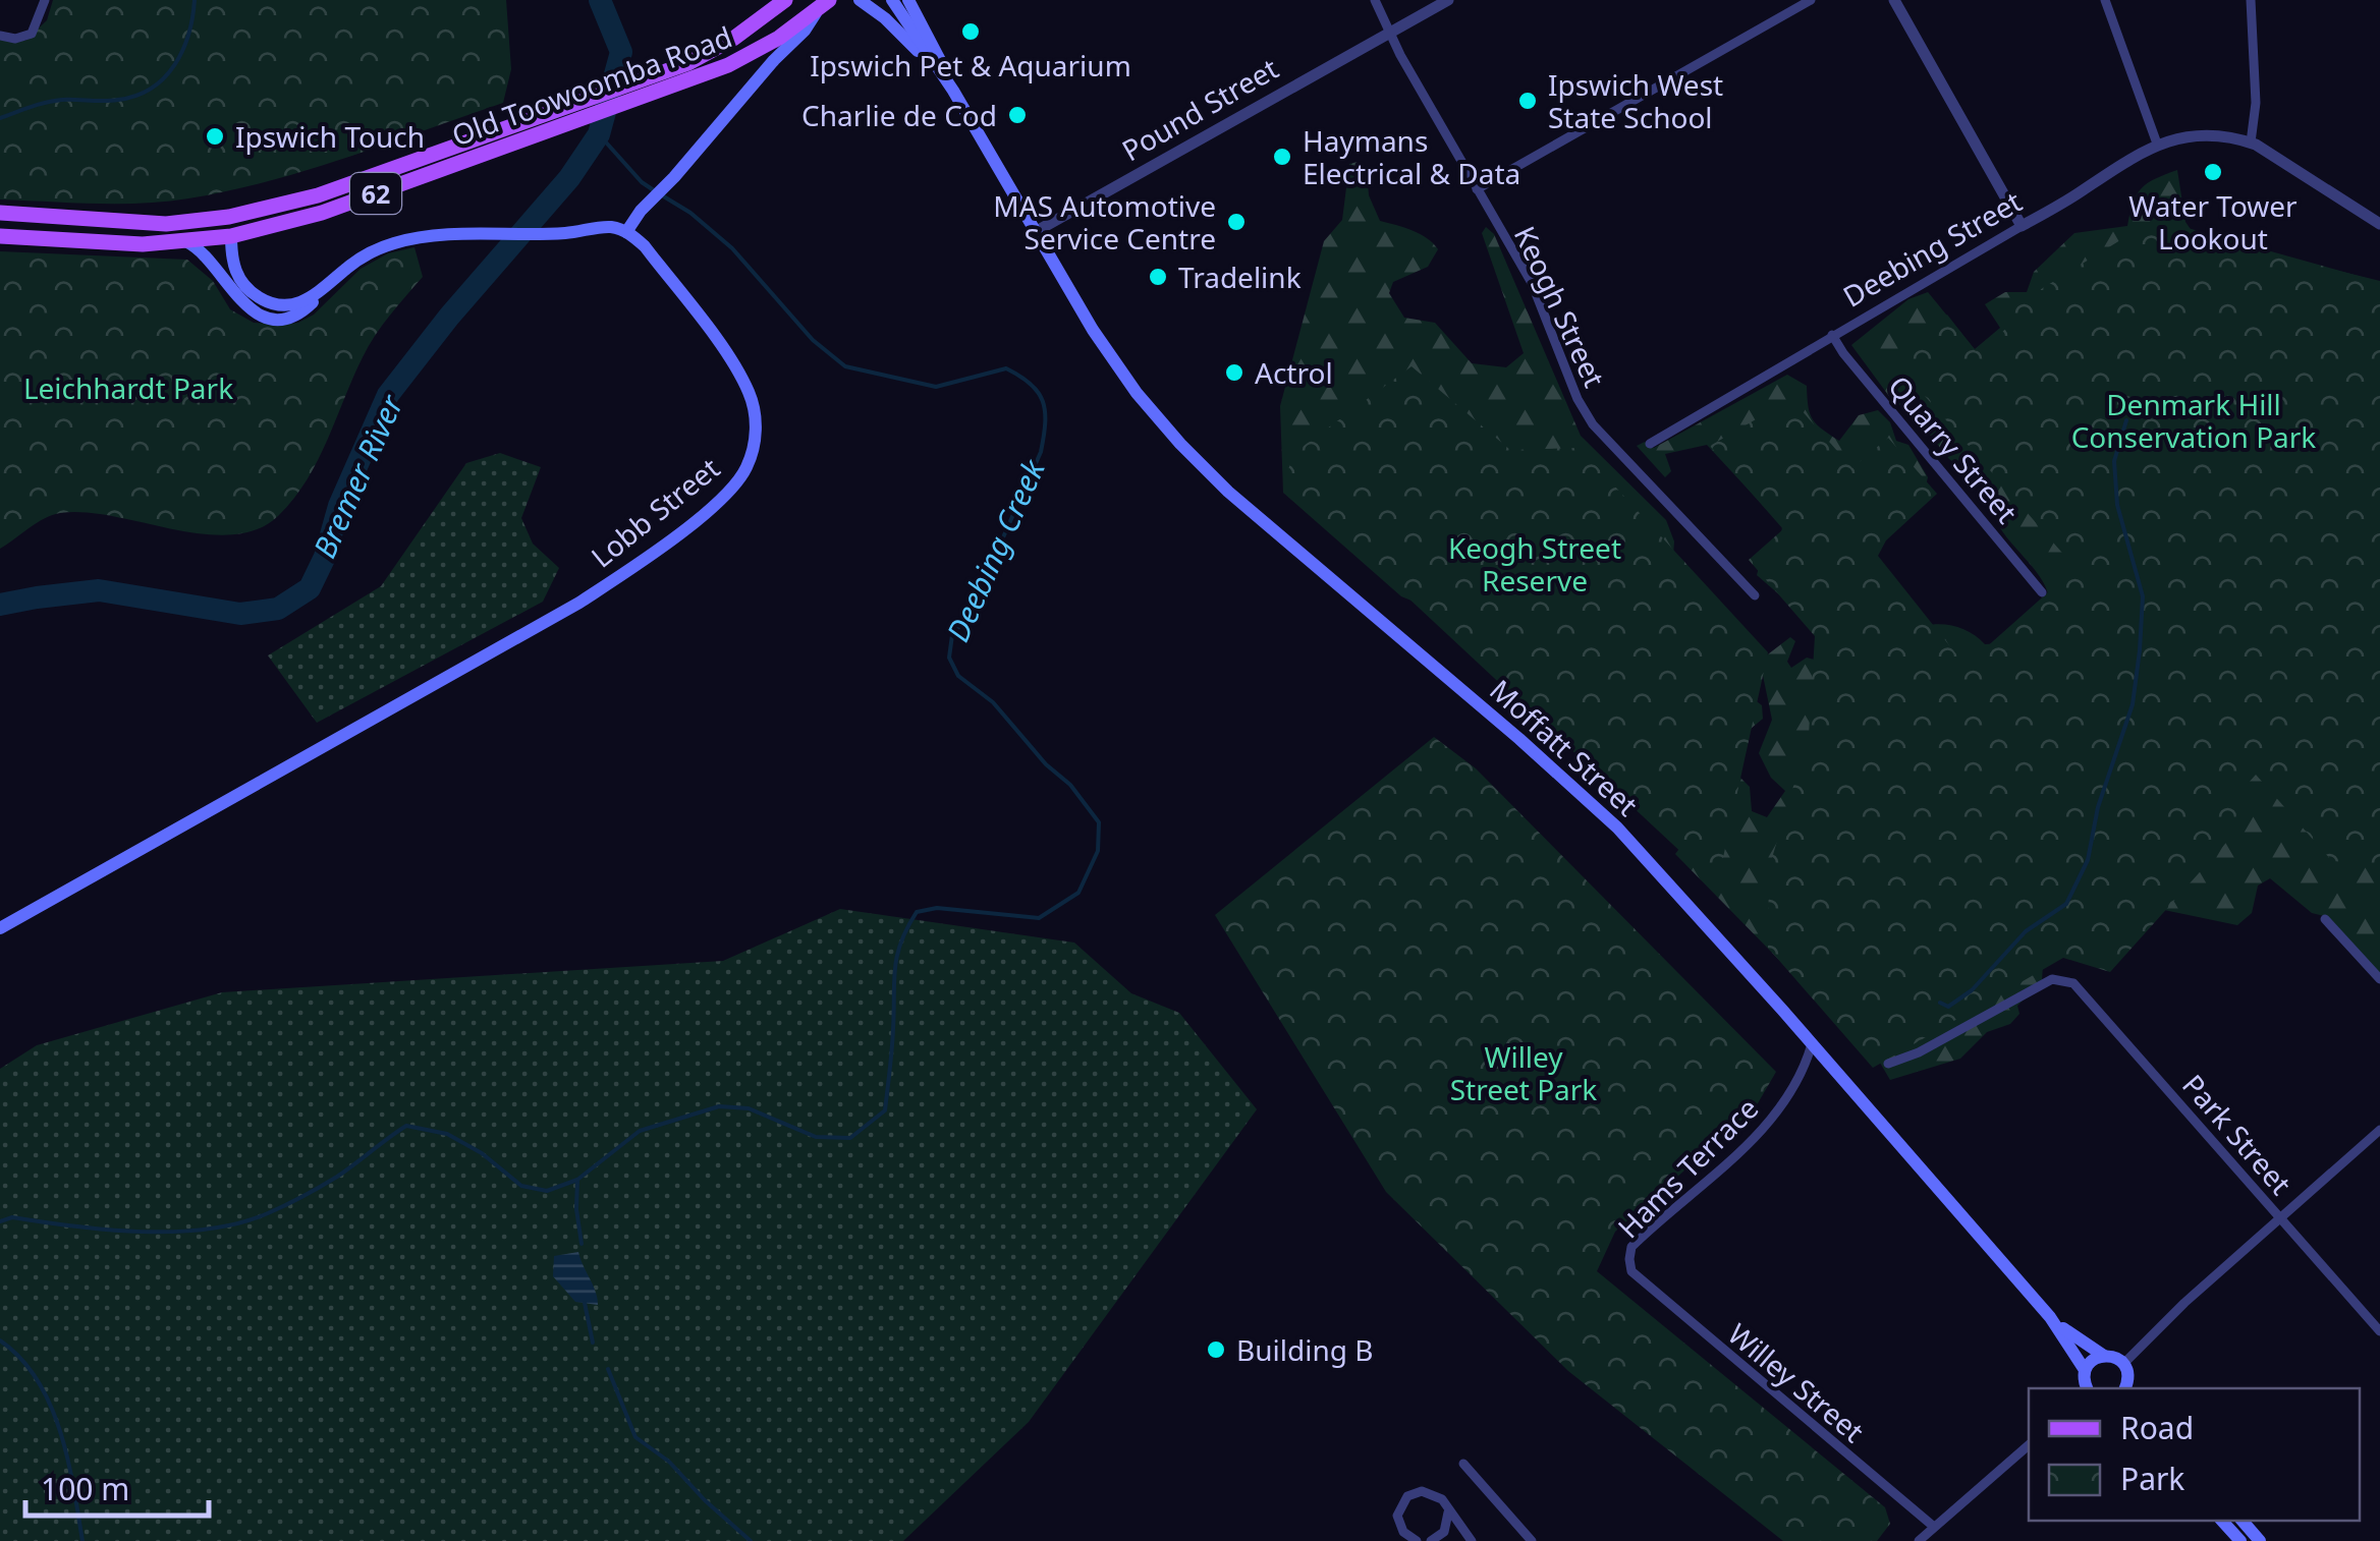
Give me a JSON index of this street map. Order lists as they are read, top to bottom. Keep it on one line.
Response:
{"streets":{"main road":["Old Toowoomba Road","62","Lobb Street","Moffatt Street"],"street":["Pound Street","Deebing Street","Keogh Street","Quarry Street","Park Street","Hams Terrace","Willey Street"]},"crossings":[["Pound Street","Keogh Street"],["Pound Street","Moffatt Street"],["Deebing Street","Quarry Street"],["Moffatt Street","Hams Terrace"],["Hams Terrace","Willey Street"]],"water":["Bremer River","Deebing Creek"],"parks":["Leichhardt Park","Denmark Hill Conservation Park","Keogh Street Reserve","Willey Street Park"],"places":["Ipswich Pet & Aquarium","Ipswich West State School","Charlie de Cod","Ipswich Touch","Haymans Electrical & Data","Water Tower Lookout","MAS Automotive Service Centre","Tradelink","Actrol","Building B"],"legend":["Road","Park"],"scale_bar":"100 m"}
